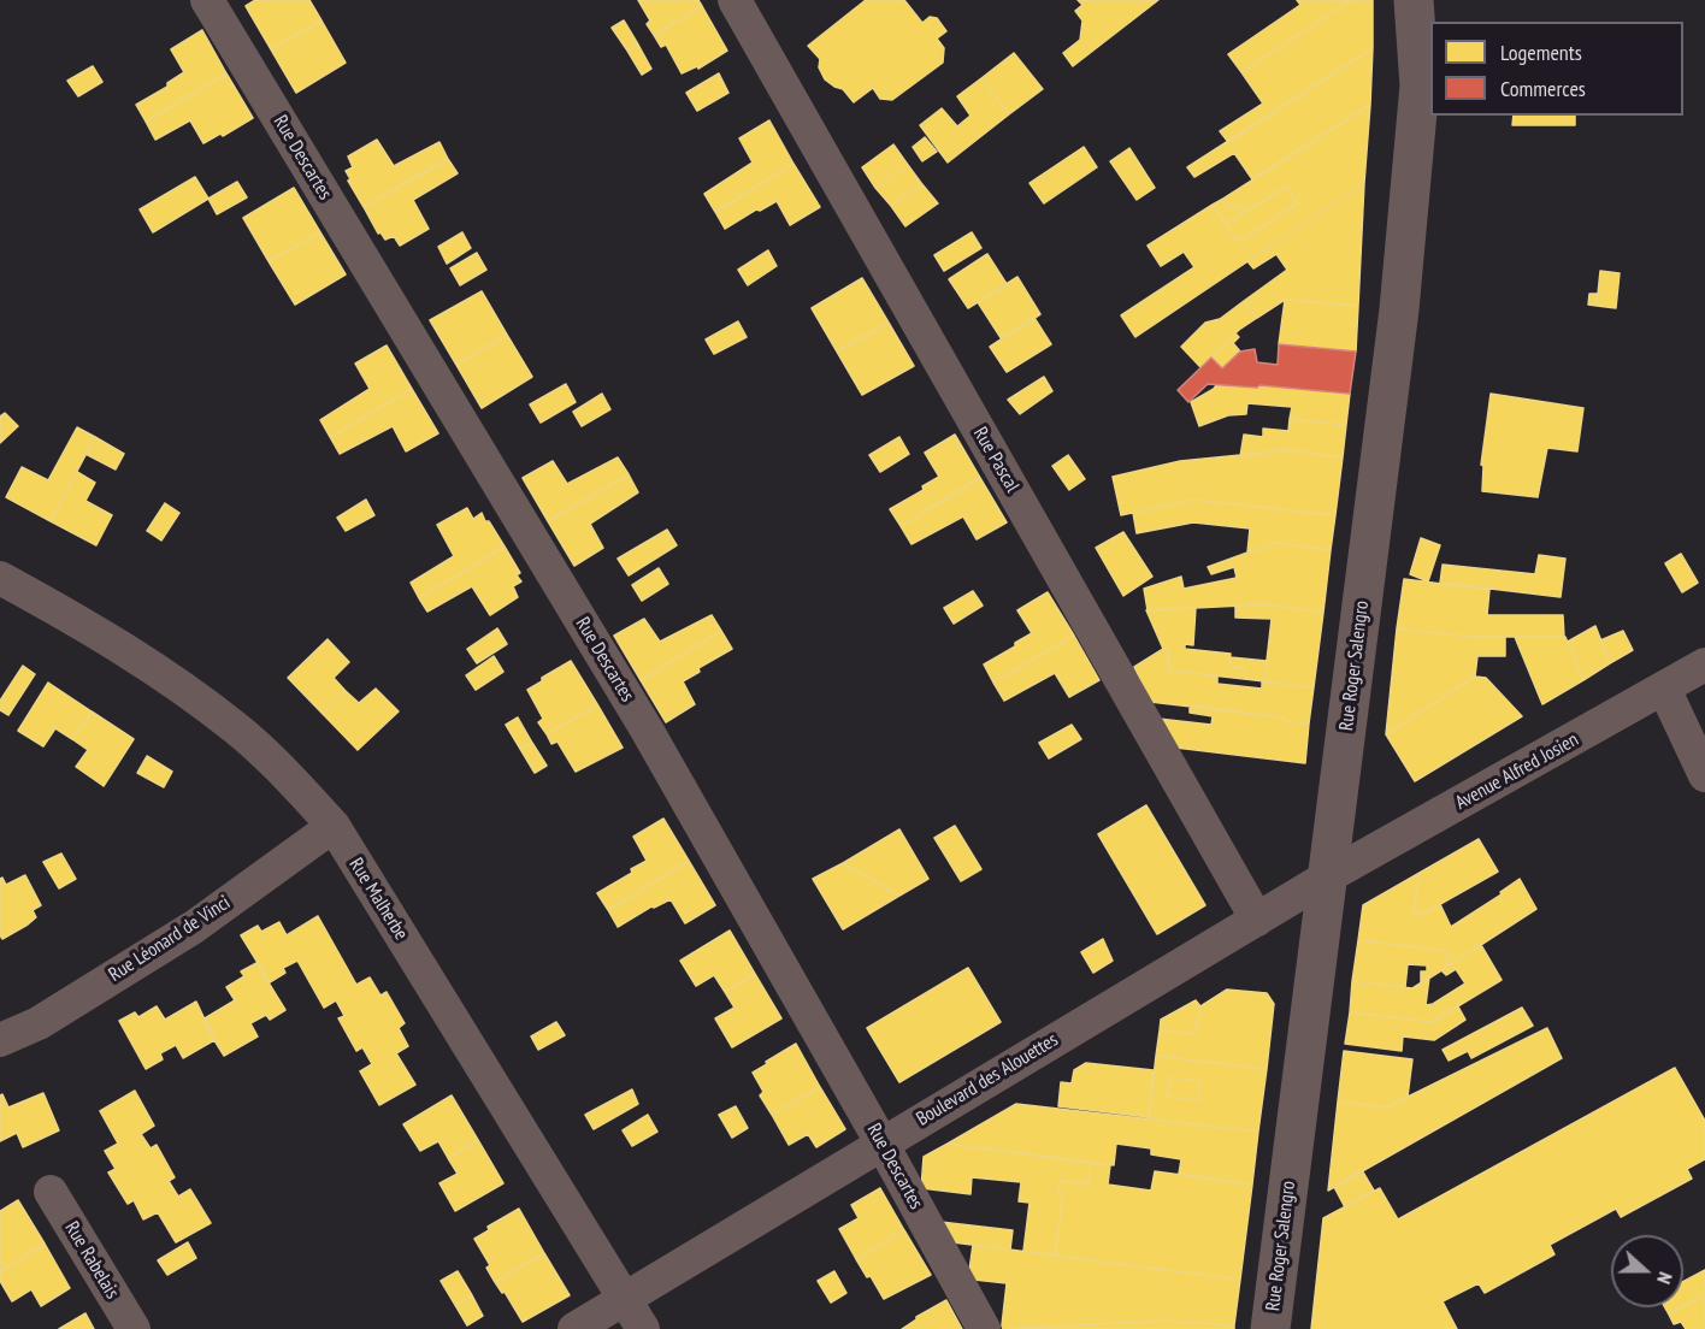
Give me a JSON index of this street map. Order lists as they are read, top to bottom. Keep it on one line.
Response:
{"streets":{"street":["Rue Descartes","Rue Pascal","Rue Roger Salengro","Avenue Alfred Josien","Rue Malherbe","Rue Léonard de Vinci","Boulevard des Alouettes","Rue Rabelais"]},"crossings":[["Rue Descartes","Boulevard des Alouettes"],["Rue Pascal","Boulevard des Alouettes"],["Rue Roger Salengro","Avenue Alfred Josien"],["Rue Roger Salengro","Boulevard des Alouettes"],["Avenue Alfred Josien","Boulevard des Alouettes"],["Rue Malherbe","Rue Léonard de Vinci"],["Rue Malherbe","Boulevard des Alouettes"]],"legend":["Logements","Commerces"],"north":"right"}
